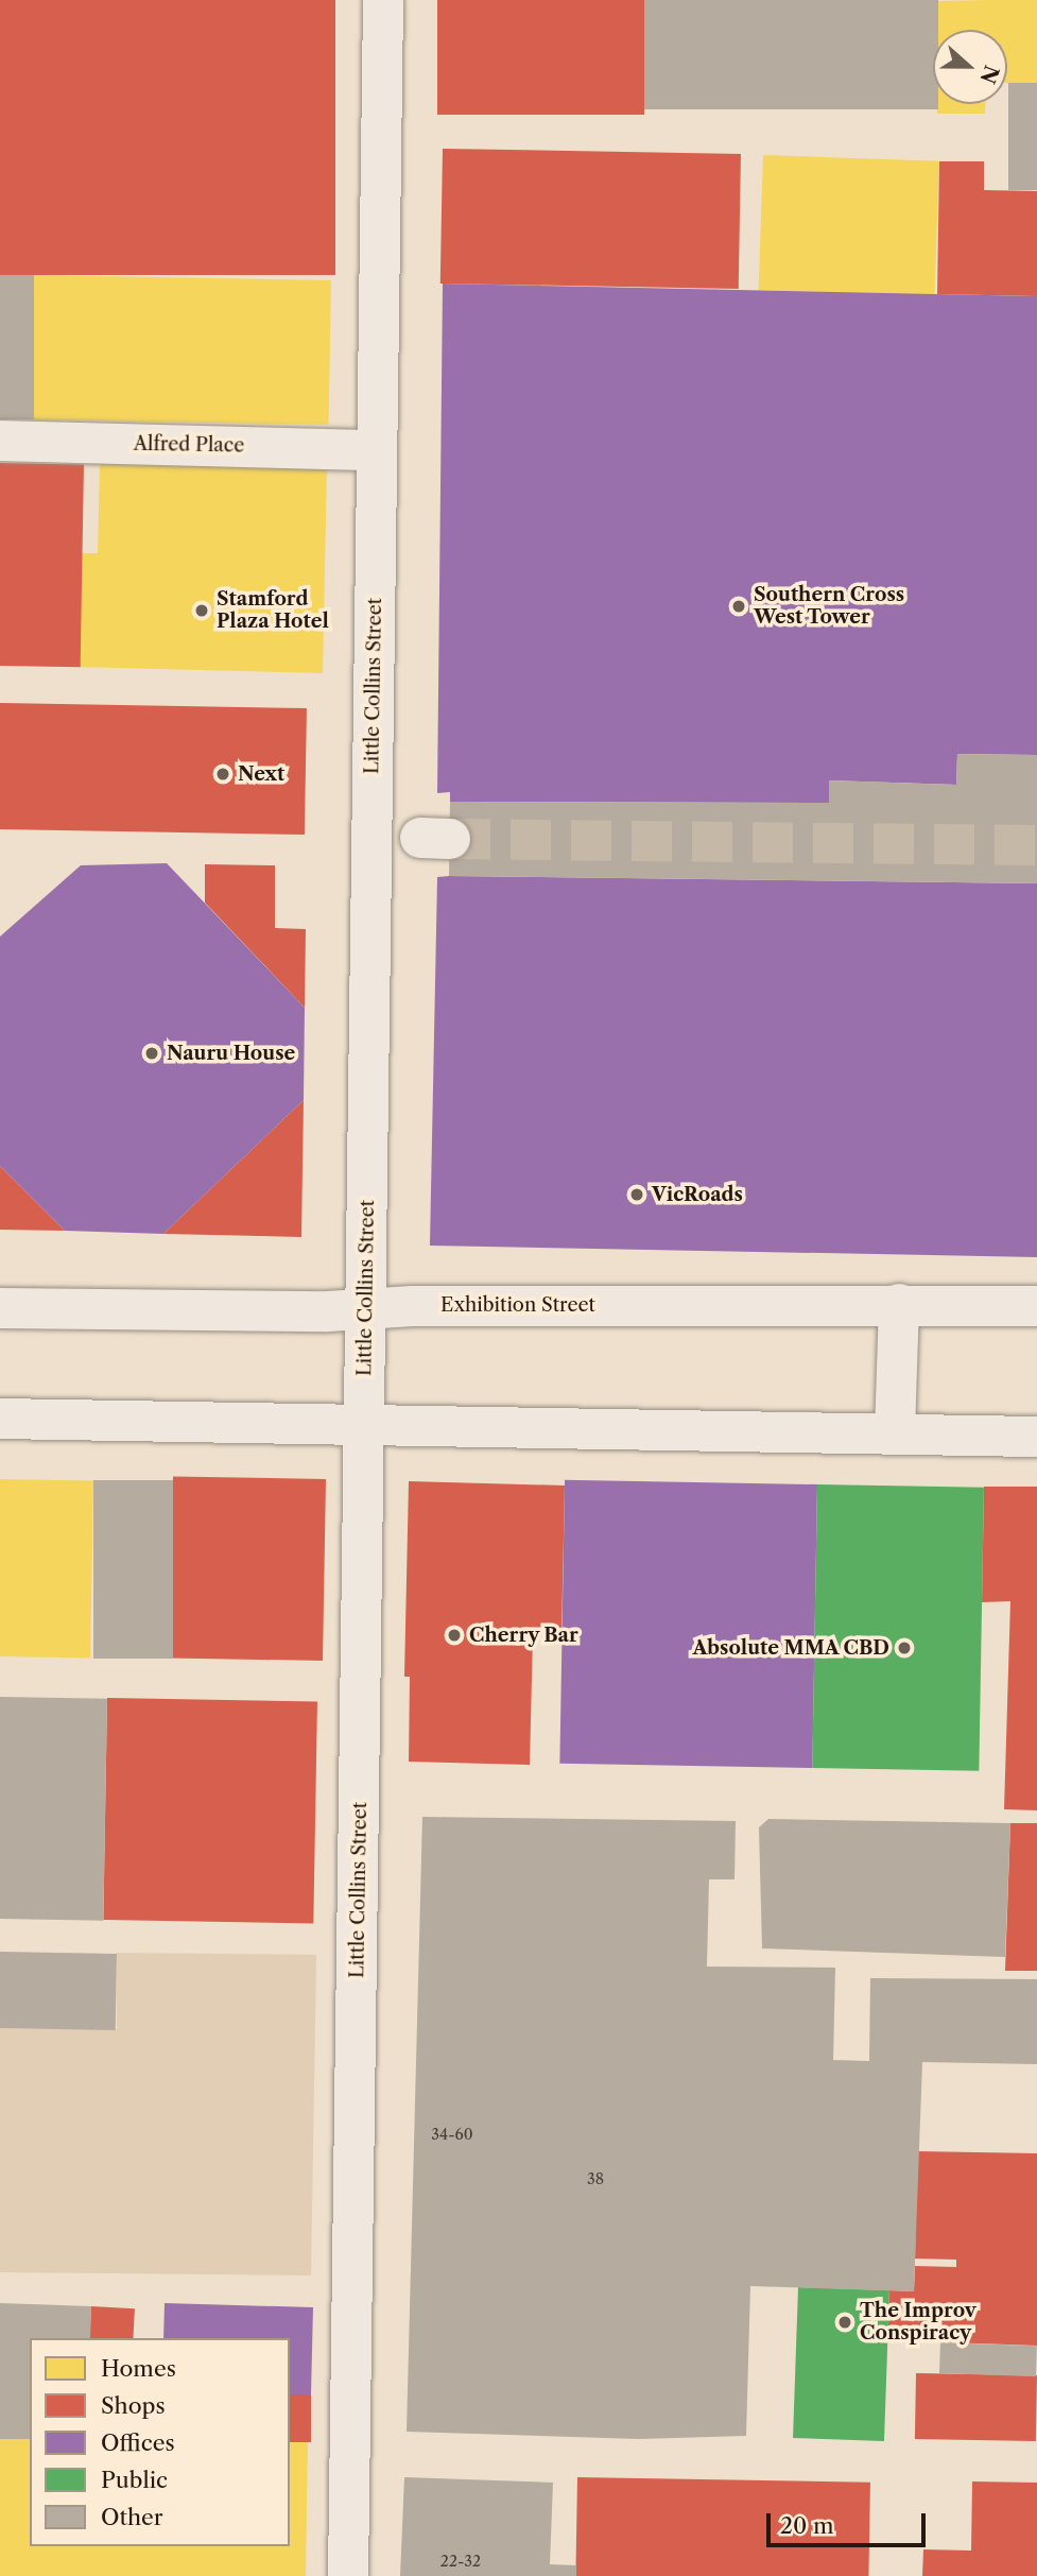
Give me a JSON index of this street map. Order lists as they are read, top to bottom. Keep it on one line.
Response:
{"streets":{"street":["Alfred Place","Little Collins Street","Exhibition Street"]},"crossings":[["Alfred Place","Little Collins Street"],["Little Collins Street","Exhibition Street"]],"places":["Southern Cross West Tower","Stamford Plaza Hotel","Next","Nauru House","VicRoads","Cherry Bar","Absolute MMA CBD","The Improv Conspiracy"],"house_numbers":["34-60","38","22-32"],"legend":["Homes","Shops","Offices","Public","Other"],"scale_bar":"20 m","north":"right"}
